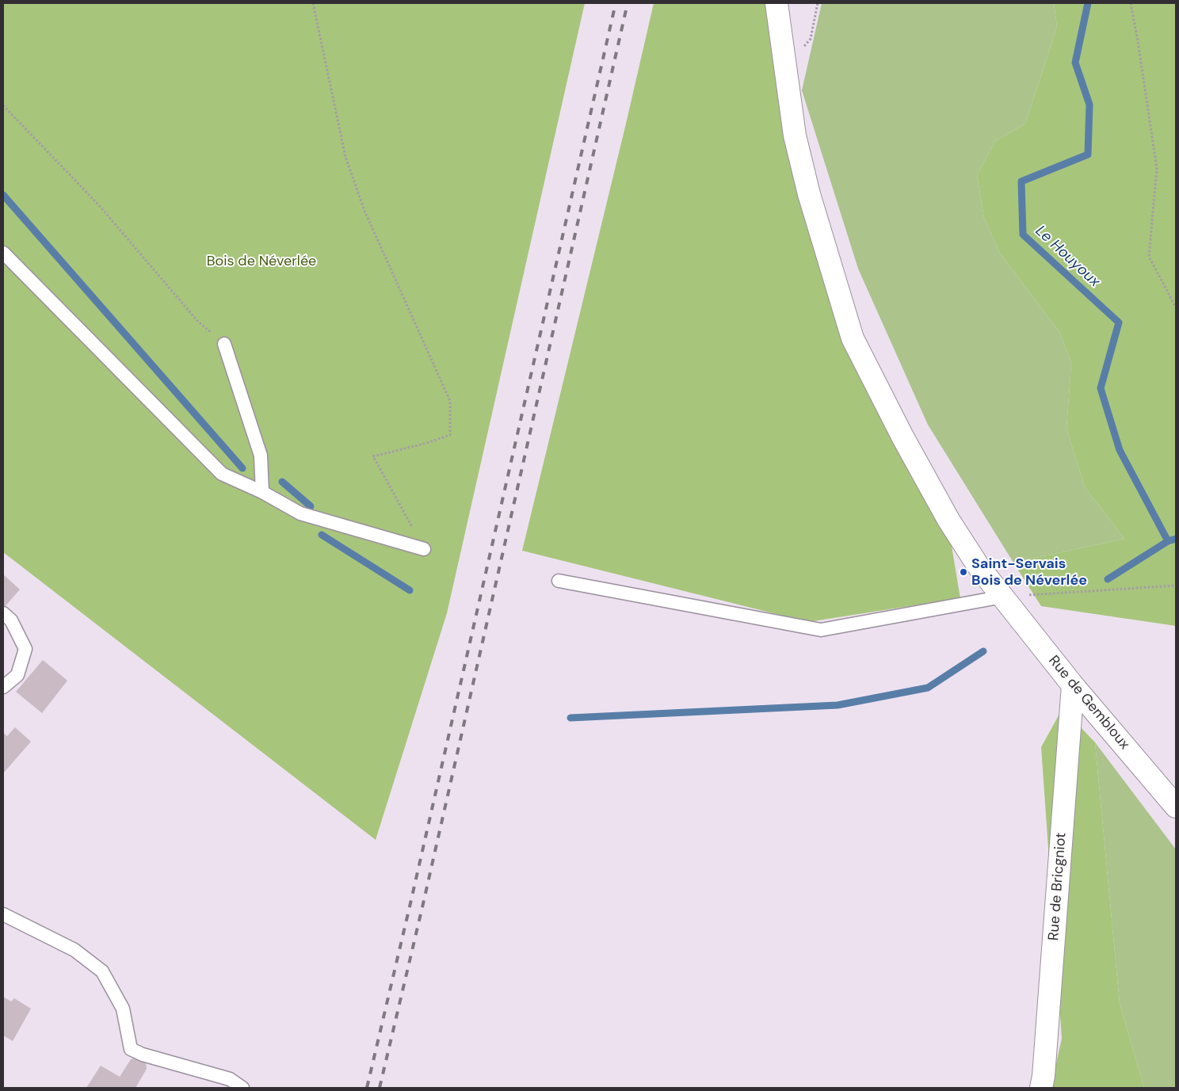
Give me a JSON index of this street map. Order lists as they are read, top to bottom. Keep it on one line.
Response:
{"streets":{"main road":["Rue de Gembloux","Rue de Bricgniot"]},"crossings":[["Rue de Gembloux","Rue de Bricgniot"]],"water":["Le Houyoux"],"parks":["Bois de Néverlée"],"places":["Saint-Servais Bois de Néverlée"]}
